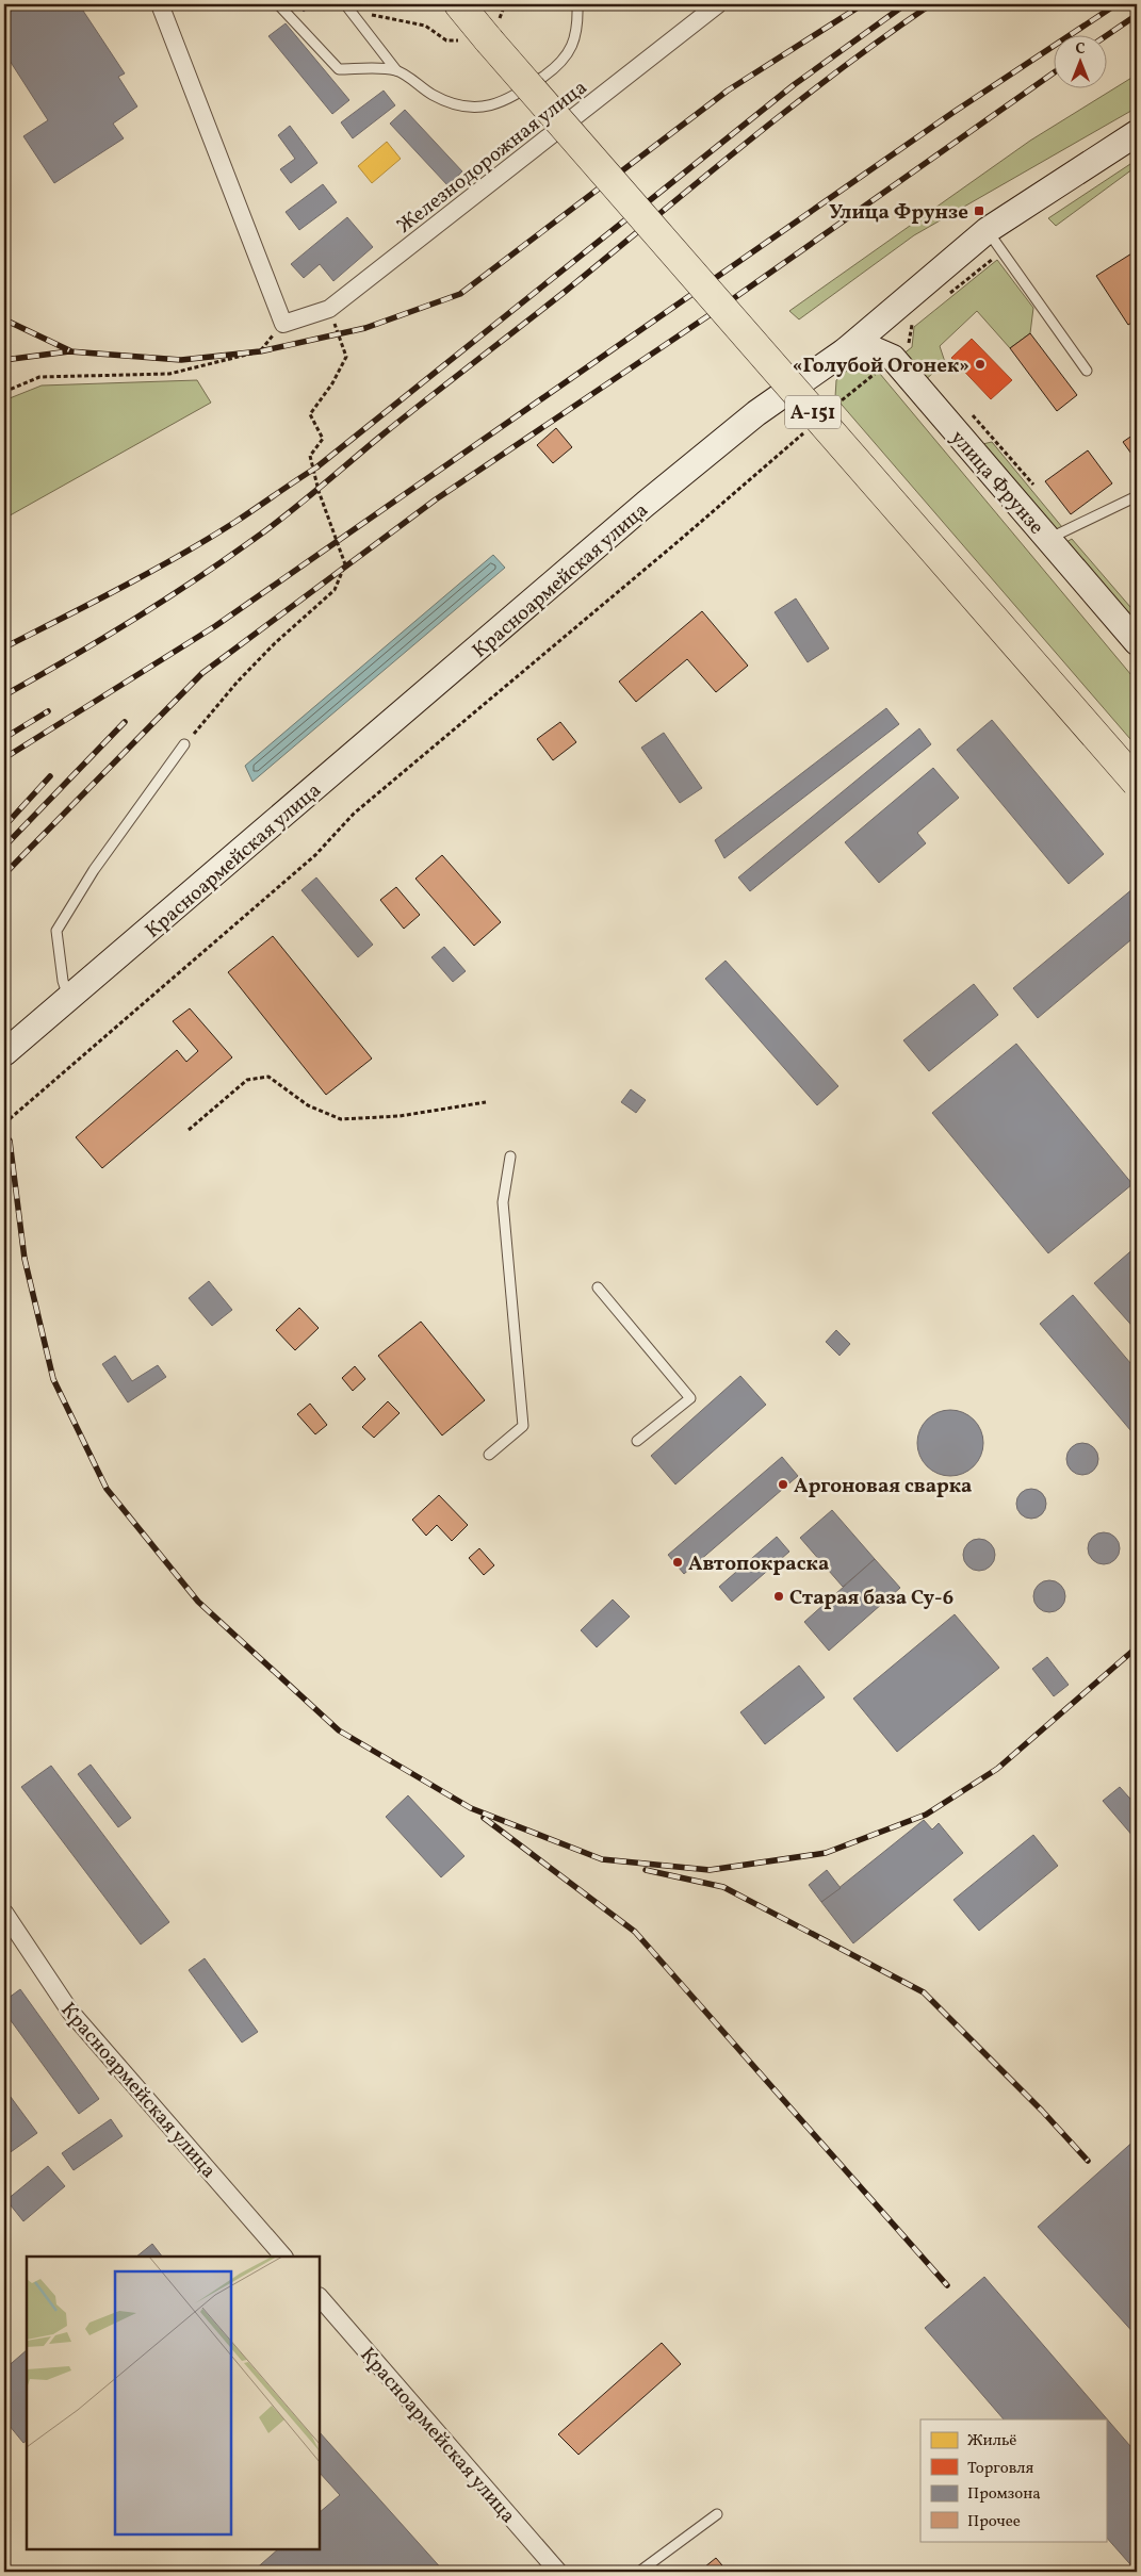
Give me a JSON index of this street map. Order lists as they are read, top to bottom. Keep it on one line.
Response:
{"streets":{"highway":["А-151"],"main road":["улица Фрунзе","Красноармейская улица"],"street":["Железнодорожная улица"]},"crossings":[["улица Фрунзе","Красноармейская улица"]],"places":{"transit":["Улица Фрунзе"],"other":["«Голубой Огонек»","Аргоновая сварка","Автопокраска","Старая база Су-6"]},"legend":["Жильё","Торговля","Промзона","Прочее"],"north":"top"}
